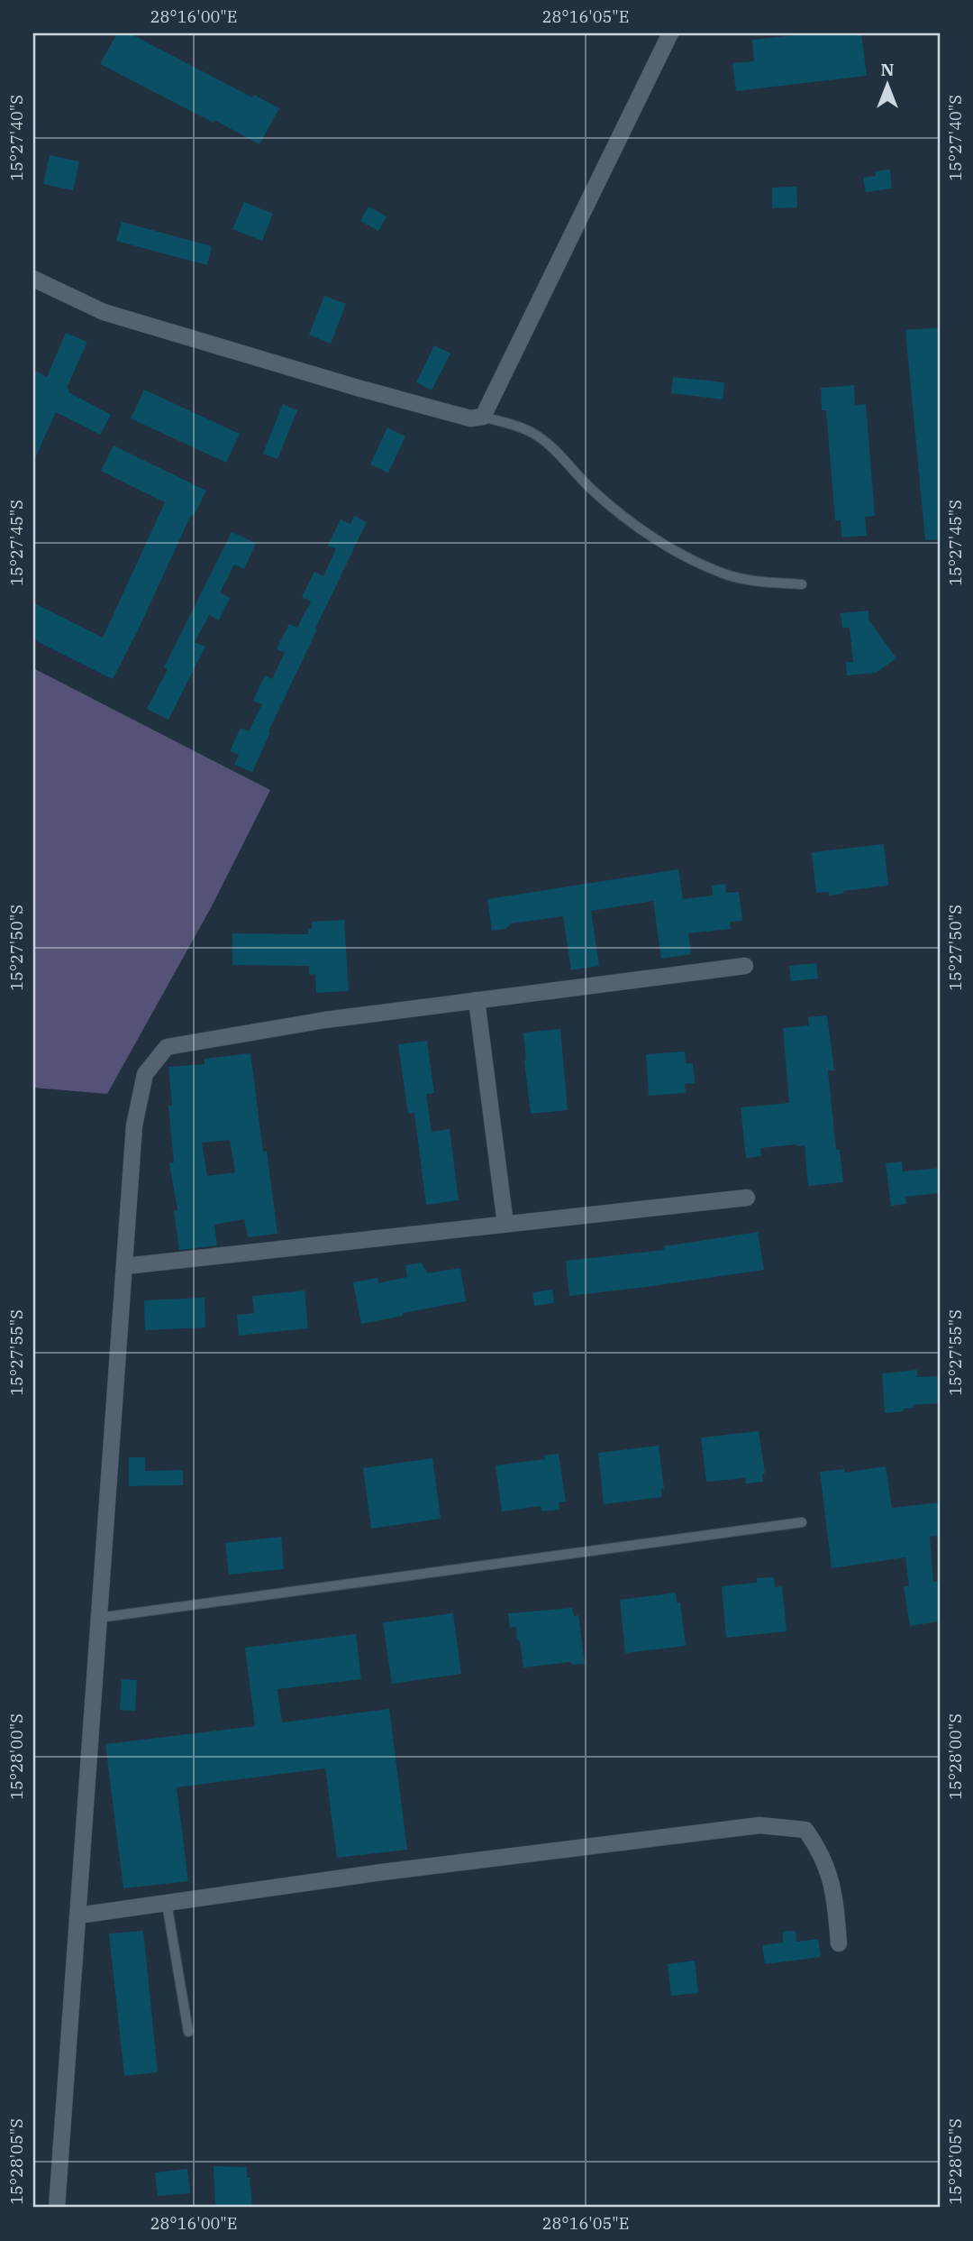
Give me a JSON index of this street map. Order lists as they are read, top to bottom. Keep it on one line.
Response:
{"north":"top","coordinates":["28°16'00\"E","28°16'05\"E","15°27'40\"S","15°27'45\"S","15°27'50\"S","15°27'55\"S","15°28'00\"S","15°28'05\"S"]}
